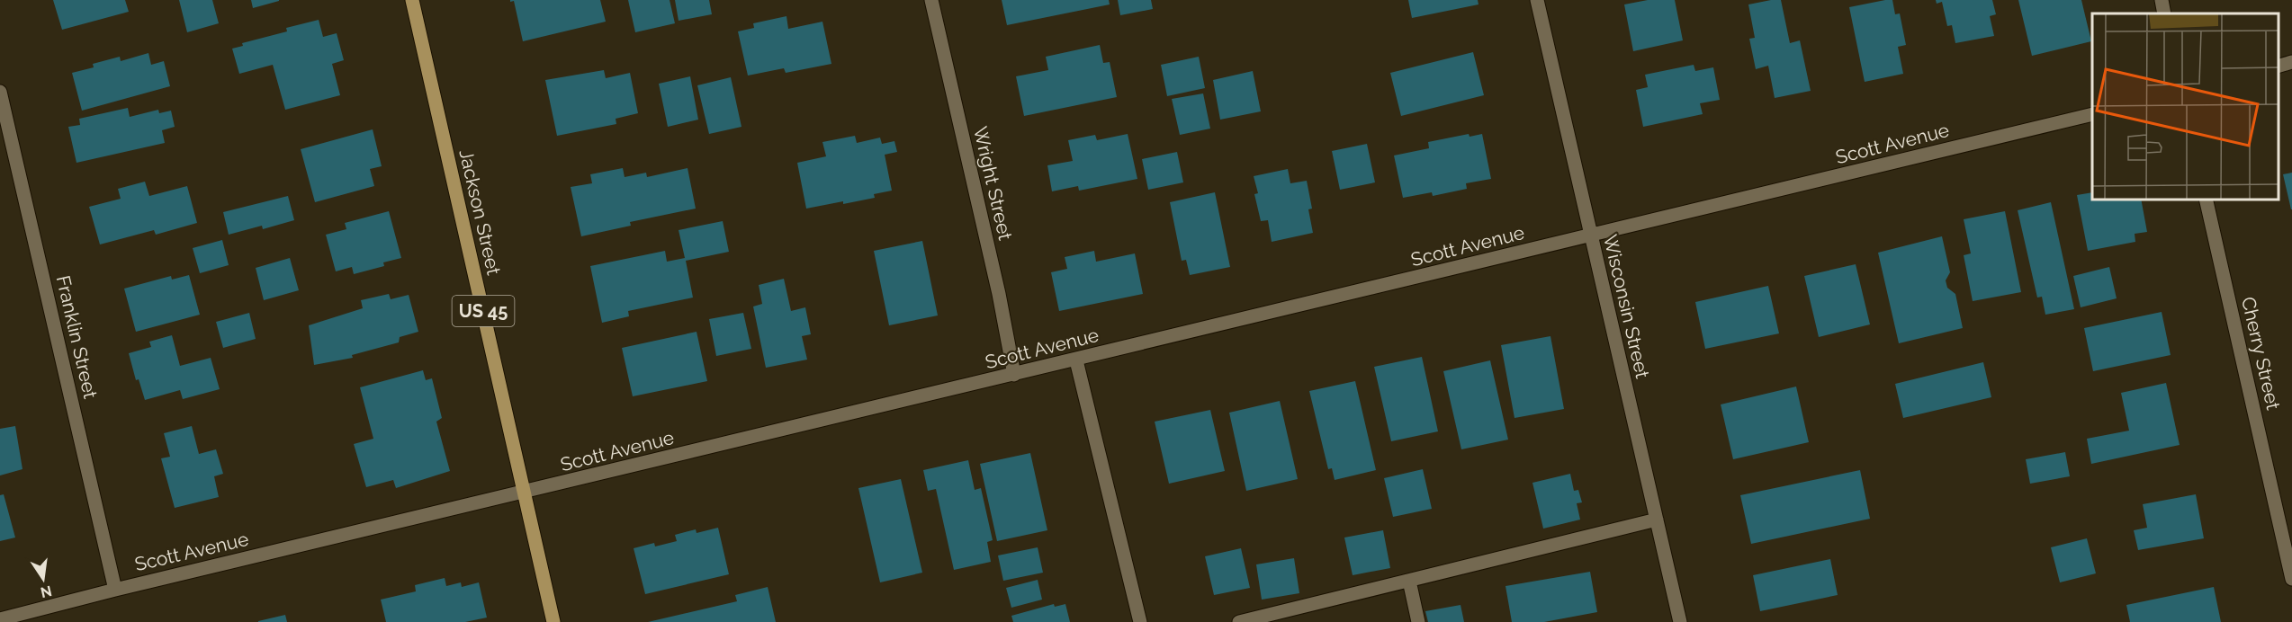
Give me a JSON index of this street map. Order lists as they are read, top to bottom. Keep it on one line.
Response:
{"streets":{"main road":["Jackson Street","US 45"],"street":["Scott Avenue","Wright Street","Wisconsin Street","Franklin Street","Cherry Street"]},"crossings":[["Scott Avenue","Wright Street"],["Scott Avenue","Jackson Street"],["Scott Avenue","Wisconsin Street"],["Scott Avenue","Franklin Street"]],"north":"bottom"}
